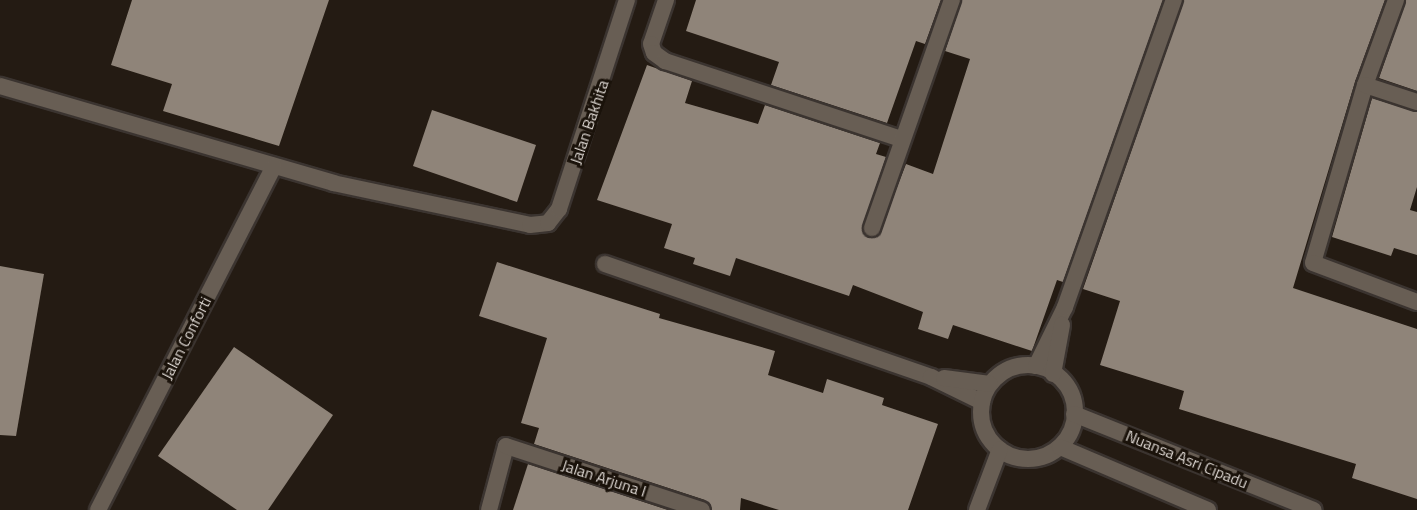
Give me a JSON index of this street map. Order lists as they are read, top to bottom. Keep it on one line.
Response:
{"streets":{"street":["Jalan Bakhita","Jalan Conforti","Nuansa Asri Cipadu","Jalan Arjuna I"]},"crossings":[["Jalan Bakhita","Jalan Conforti"]]}
